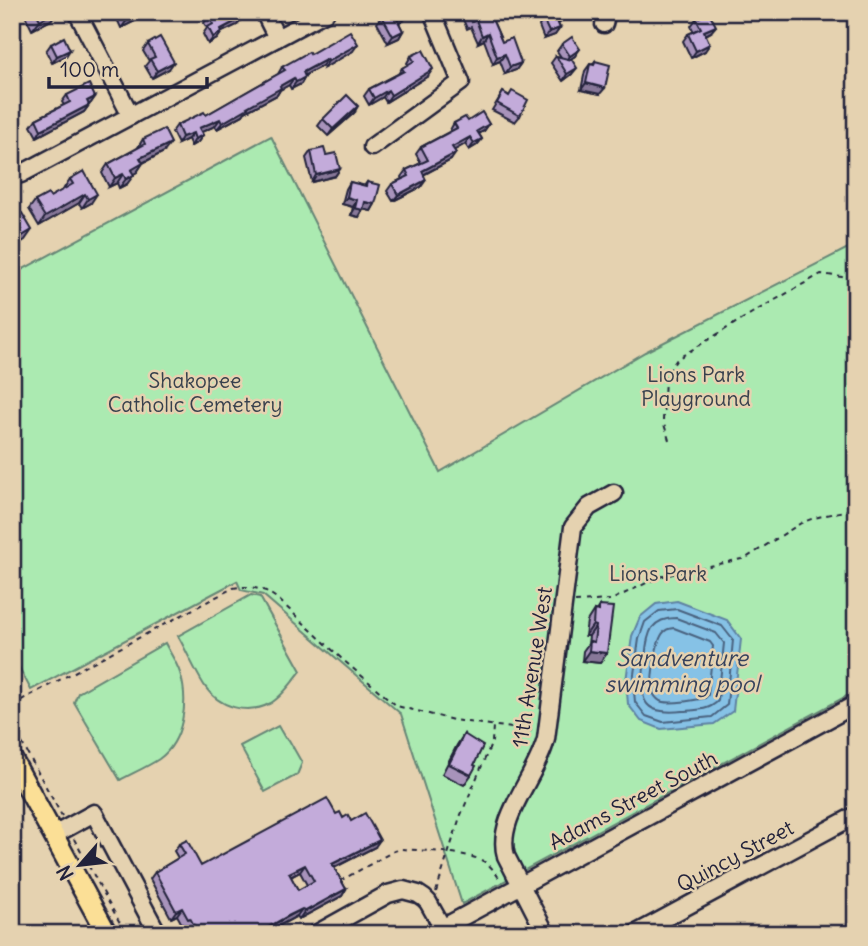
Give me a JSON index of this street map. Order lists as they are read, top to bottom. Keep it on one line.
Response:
{"streets":{"street":["11th Avenue West","Adams Street South","Quincy Street"]},"crossings":[["11th Avenue West","Adams Street South"]],"water":["Sandventure swimming pool"],"parks":["Lions Park Playground","Shakopee Catholic Cemetery","Lions Park"],"scale_bar":"100 m","north":"bottom left"}
